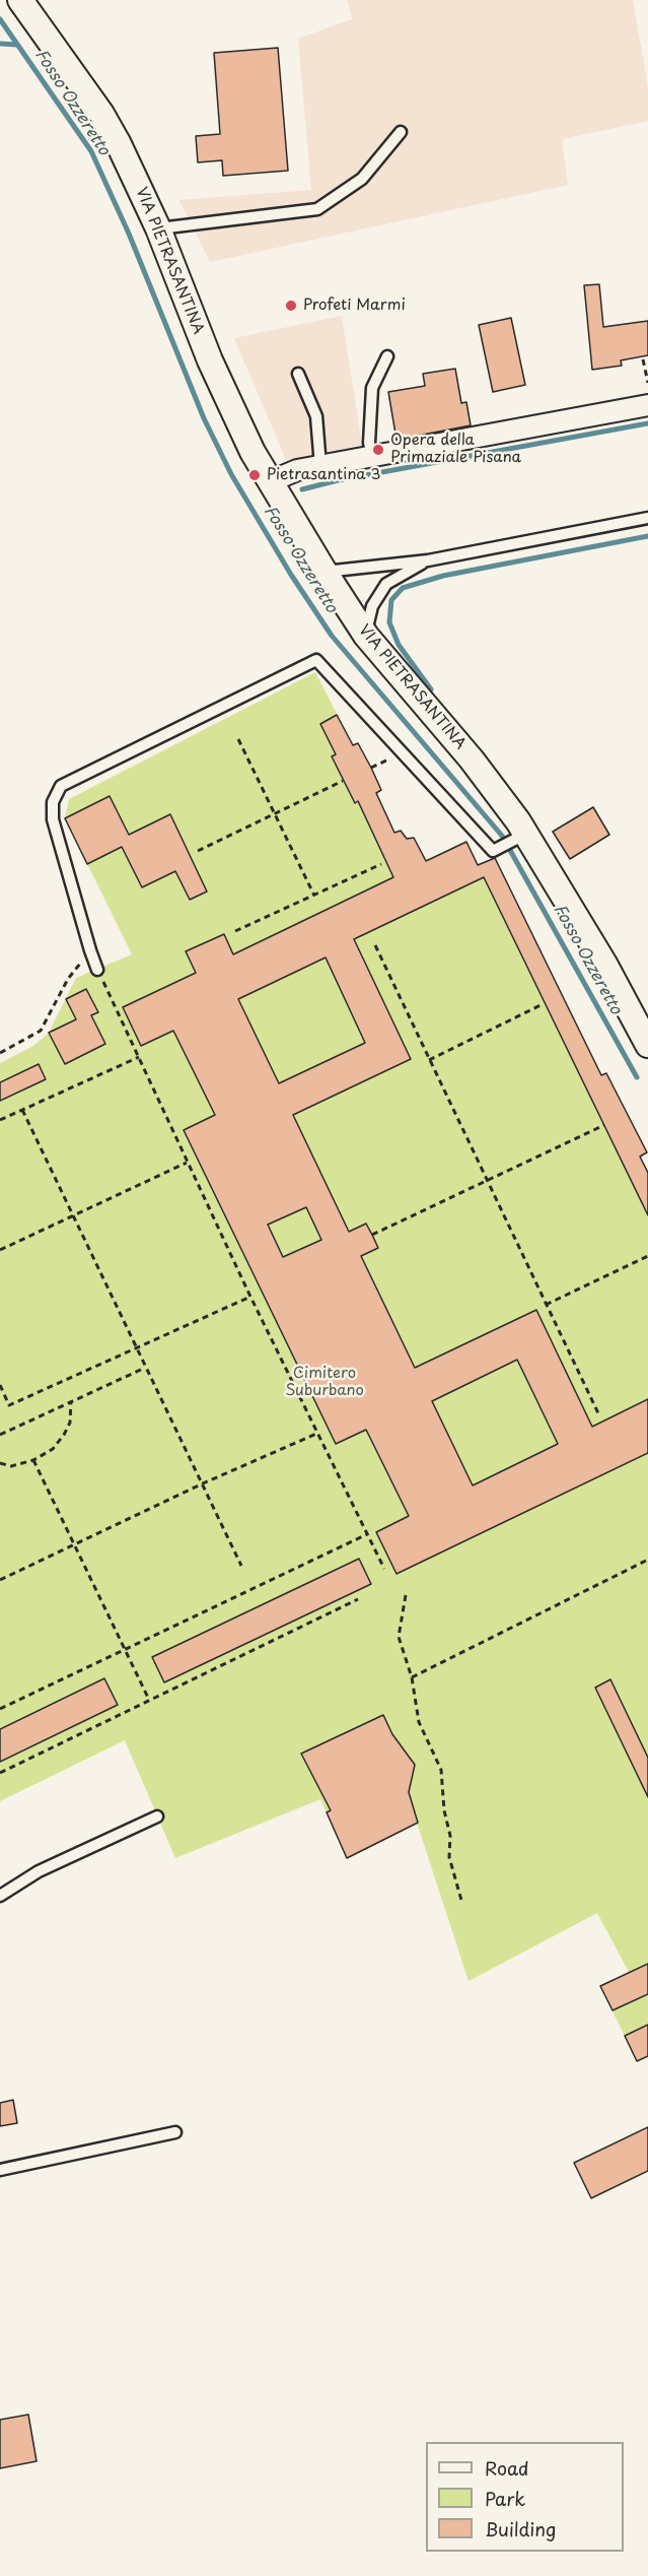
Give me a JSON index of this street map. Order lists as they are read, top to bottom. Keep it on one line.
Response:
{"streets":{"street":["VIA PIETRASANTINA"]},"water":["Fosso Ozzeretto"],"parks":["Cimitero Suburbano"],"places":["Profeti Marmi","Opera della Primaziale Pisana","Pietrasantina 3"],"legend":["Road","Park","Building"]}
